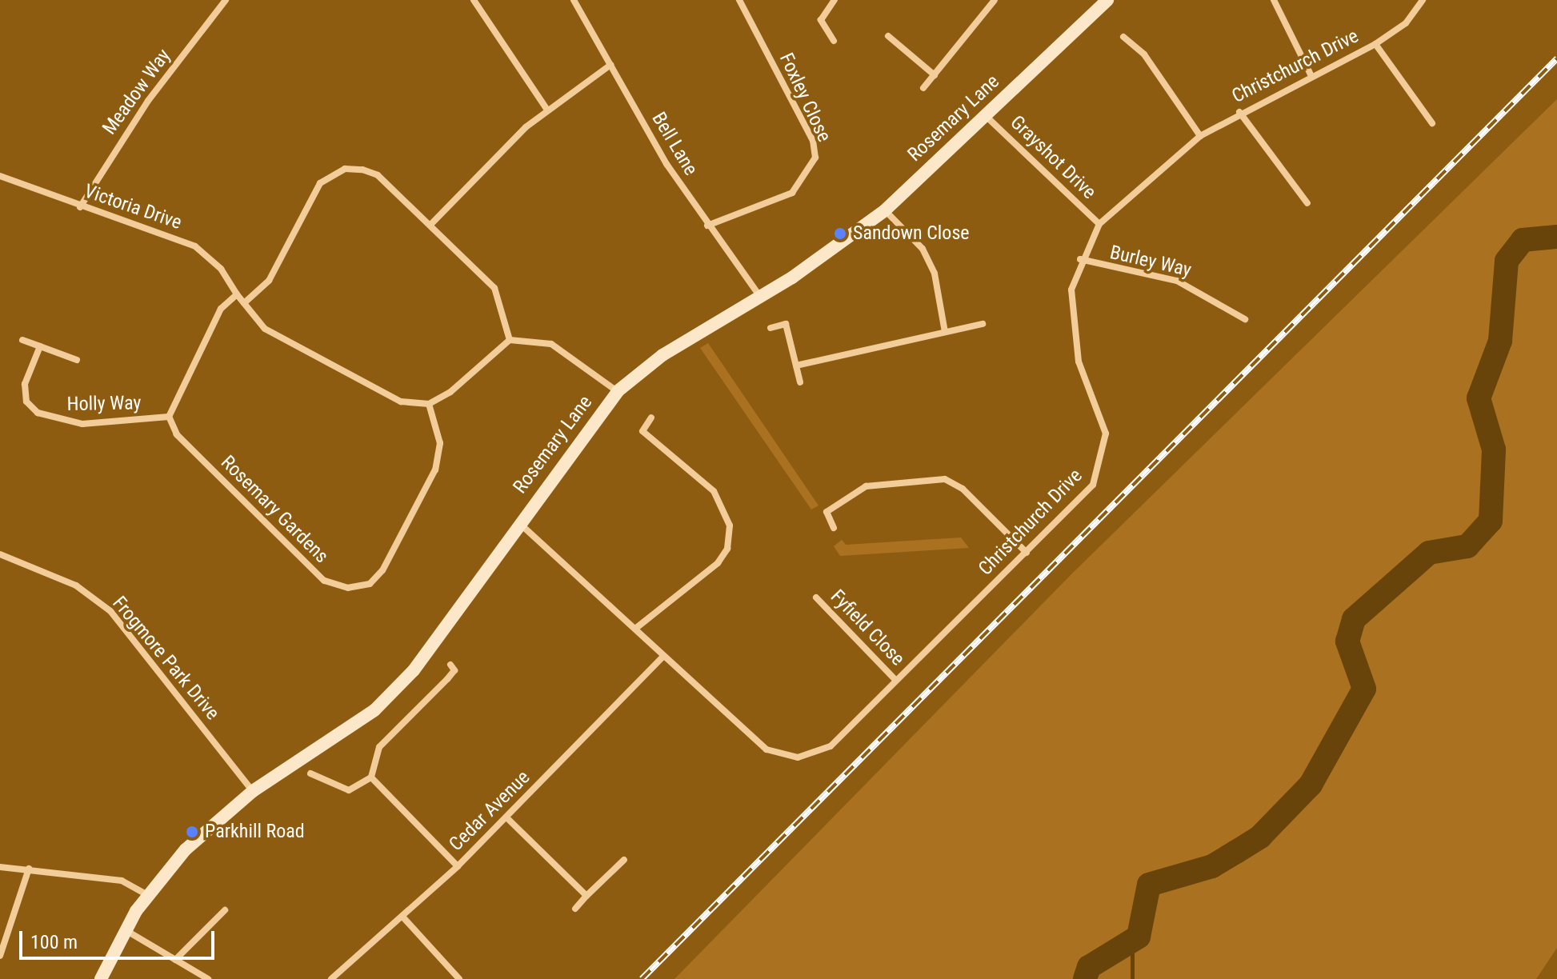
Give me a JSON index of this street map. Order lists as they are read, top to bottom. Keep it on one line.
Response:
{"streets":{"street":["Christchurch Drive","Meadow Way","Foxley Close","Rosemary Lane","Bell Lane","Grayshot Drive","Victoria Drive","Burley Way","Holly Way","Rosemary Gardens","Fyfield Close","Frogmore Park Drive","Cedar Avenue"]},"crossings":[["Christchurch Drive","Rosemary Lane"],["Christchurch Drive","Grayshot Drive"],["Christchurch Drive","Burley Way"],["Christchurch Drive","Fyfield Close"],["Christchurch Drive","Cedar Avenue"],["Meadow Way","Victoria Drive"],["Foxley Close","Bell Lane"],["Rosemary Lane","Bell Lane"],["Rosemary Lane","Grayshot Drive"],["Rosemary Lane","Frogmore Park Drive"],["Holly Way","Rosemary Gardens"]],"places":["Sandown Close","Parkhill Road"],"scale_bar":"100 m"}
